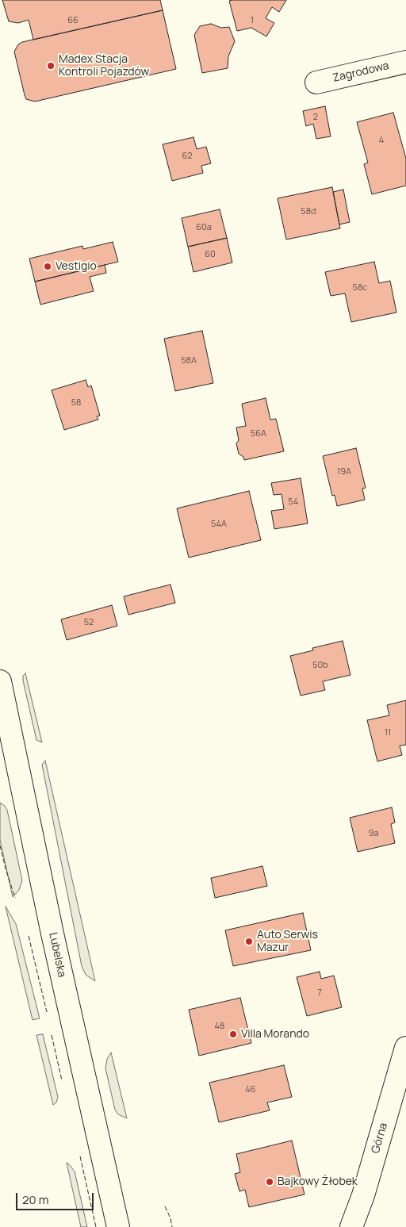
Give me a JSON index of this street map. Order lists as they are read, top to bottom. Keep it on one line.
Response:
{"streets":{"main road":["Zagrodowa","Lubelska","Górna"]},"places":["Madex Stacja Kontroli Pojazdów","Vestigio","Auto Serwis Mazur","Villa Morando","Bajkowy Żłobek"],"house_numbers":["66","1","2","4","62","58d","60a","60","58c","58A","58","56A","19A","54","54A","52","50b","11","9a","7","48","46"],"scale_bar":"20 m"}
